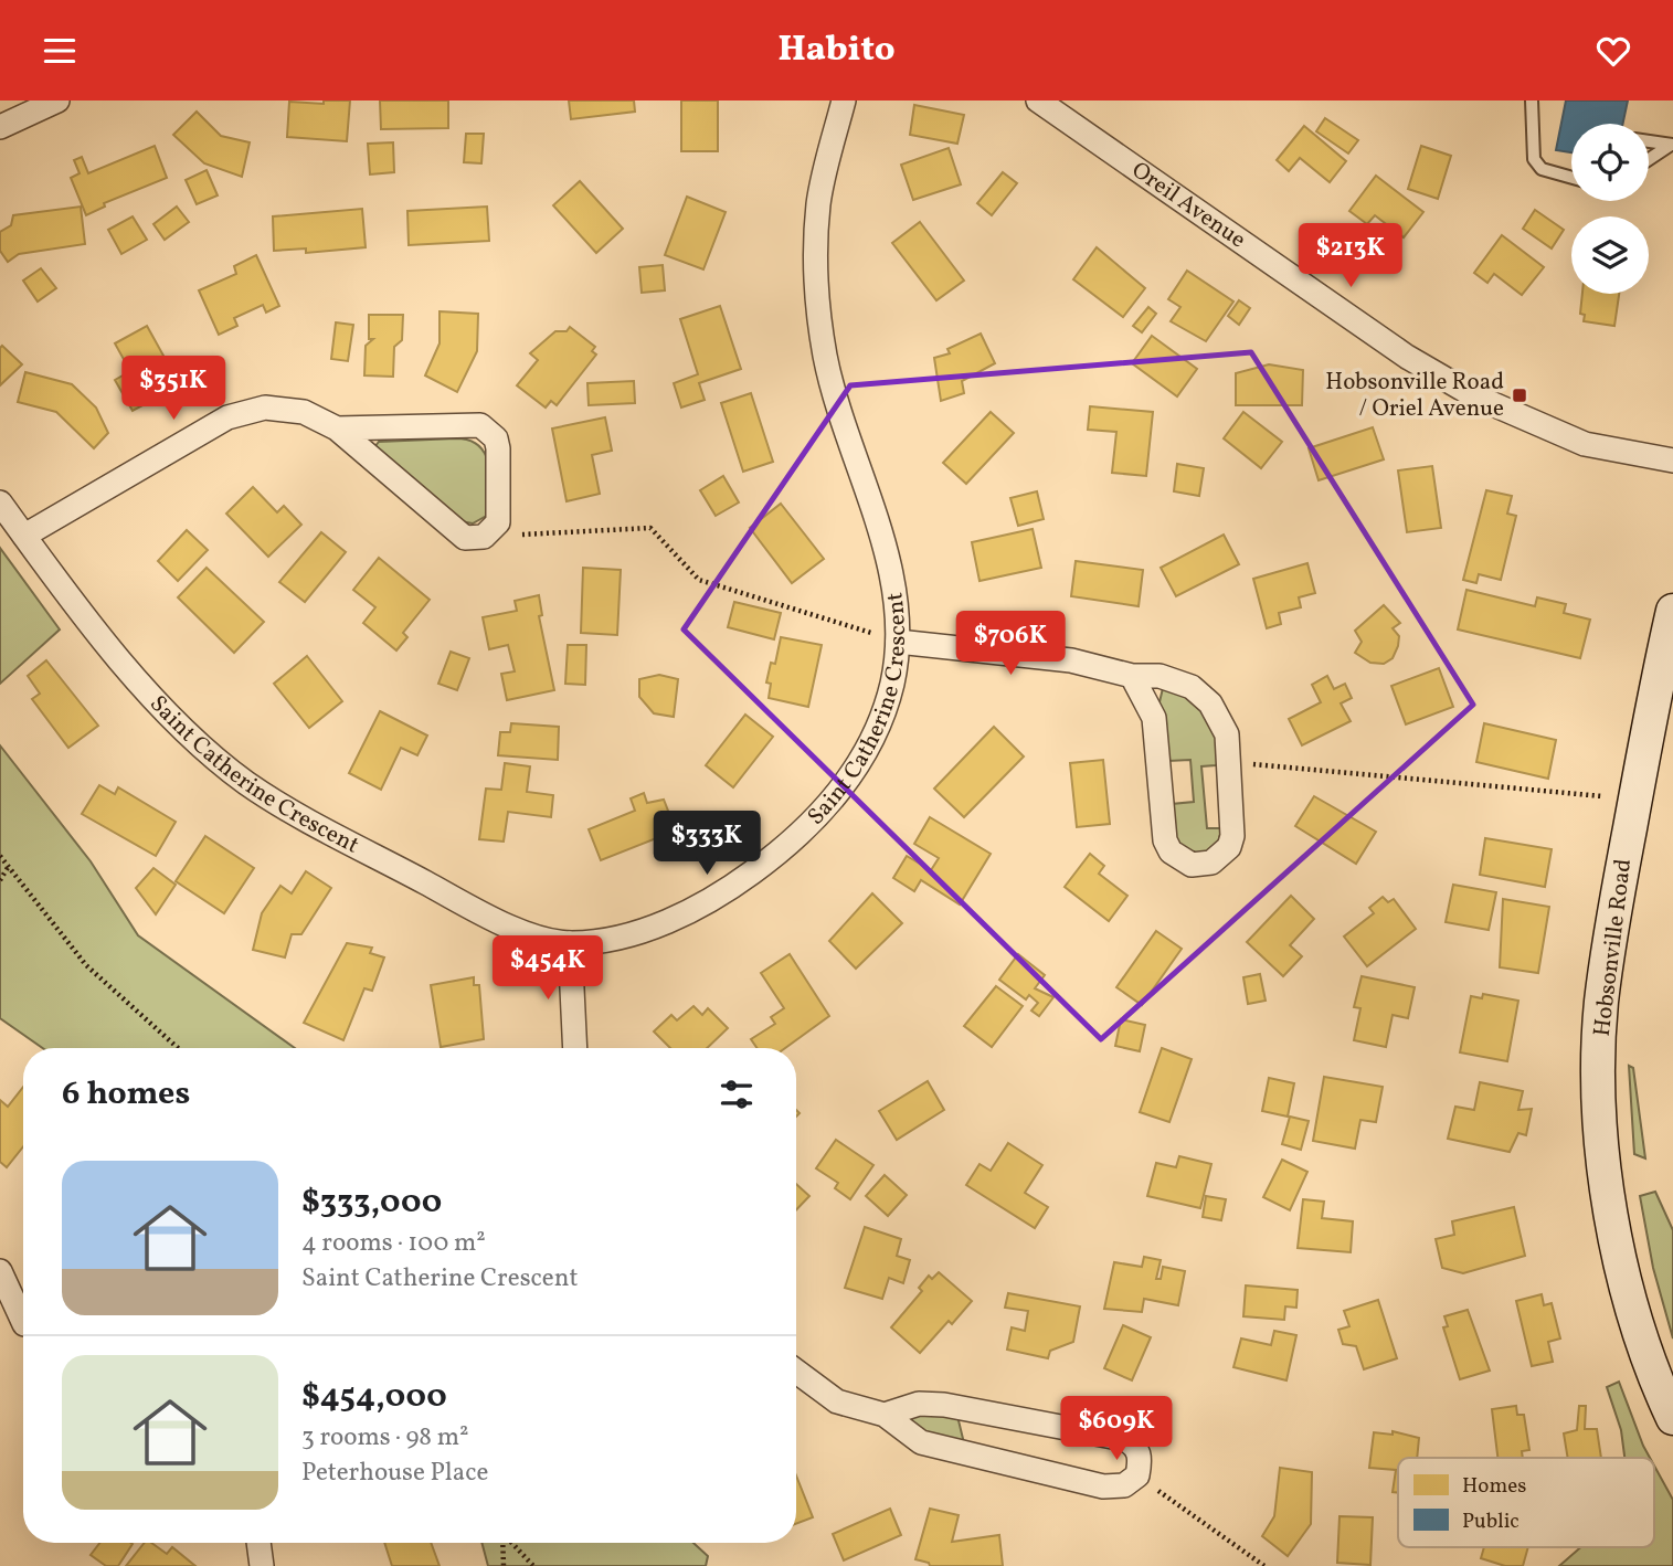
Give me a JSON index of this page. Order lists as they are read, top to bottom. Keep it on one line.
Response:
{"streets":{"main road":["Hobsonville Road"],"street":["Oreil Avenue","Saint Catherine Crescent"]},"places":{"transit":["Hobsonville Road / Oriel Avenue"]},"legend":["Homes","Public"],"page":{"header":"Habito","price":["$213K","$351K","$706K","$333K","$454K","$609K"],"heading":"6 homes","list":[{"name":"$333,000","note":"4 rooms · 100 m² · Saint Catherine Crescent"},{"name":"$454,000","note":"3 rooms · 98 m² · Peterhouse Place"}]}}
